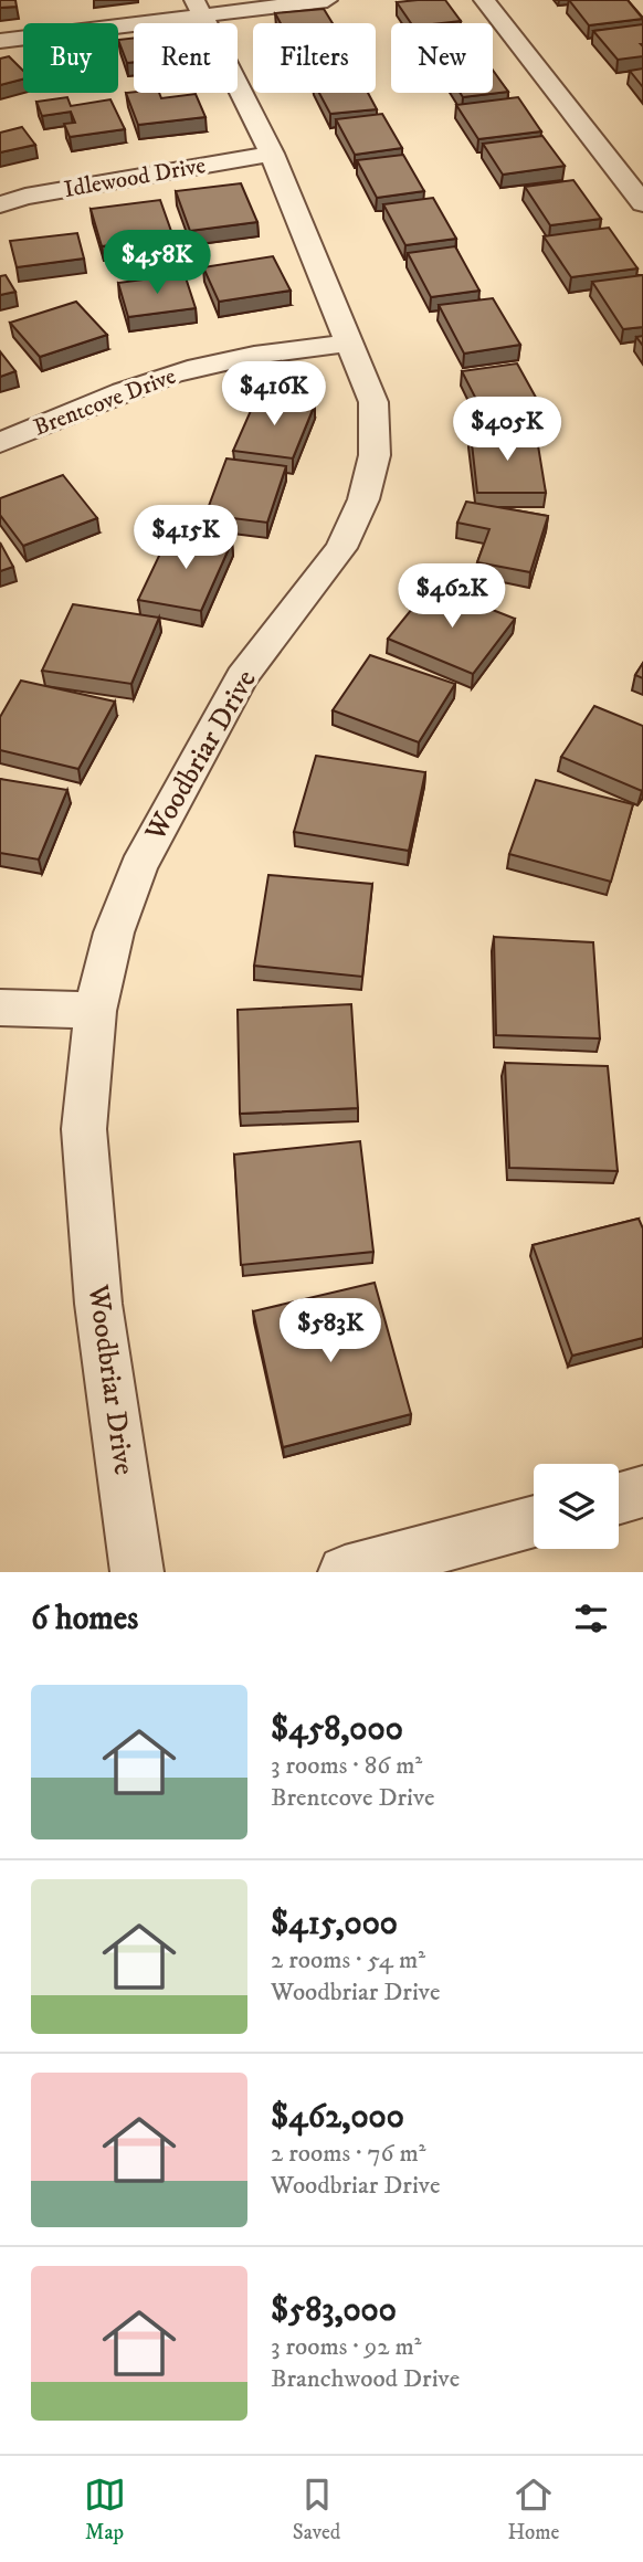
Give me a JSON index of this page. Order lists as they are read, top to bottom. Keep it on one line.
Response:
{"streets":{"street":["Idlewood Drive","Brentcove Drive","Woodbriar Drive"]},"crossings":[["Idlewood Drive","Woodbriar Drive"],["Brentcove Drive","Woodbriar Drive"]],"page":{"chip":["Buy","Rent","Filters","New"],"price":["$458K","$416K","$405K","$415K","$462K","$583K"],"heading":"6 homes","list":[{"name":"$458,000","note":"3 rooms · 86 m² · Brentcove Drive"},{"name":"$415,000","note":"2 rooms · 54 m² · Woodbriar Drive"},{"name":"$462,000","note":"2 rooms · 76 m² · Woodbriar Drive"},{"name":"$583,000","note":"3 rooms · 92 m² · Branchwood Drive"}],"tabs":["Map","Saved","Home"]}}
